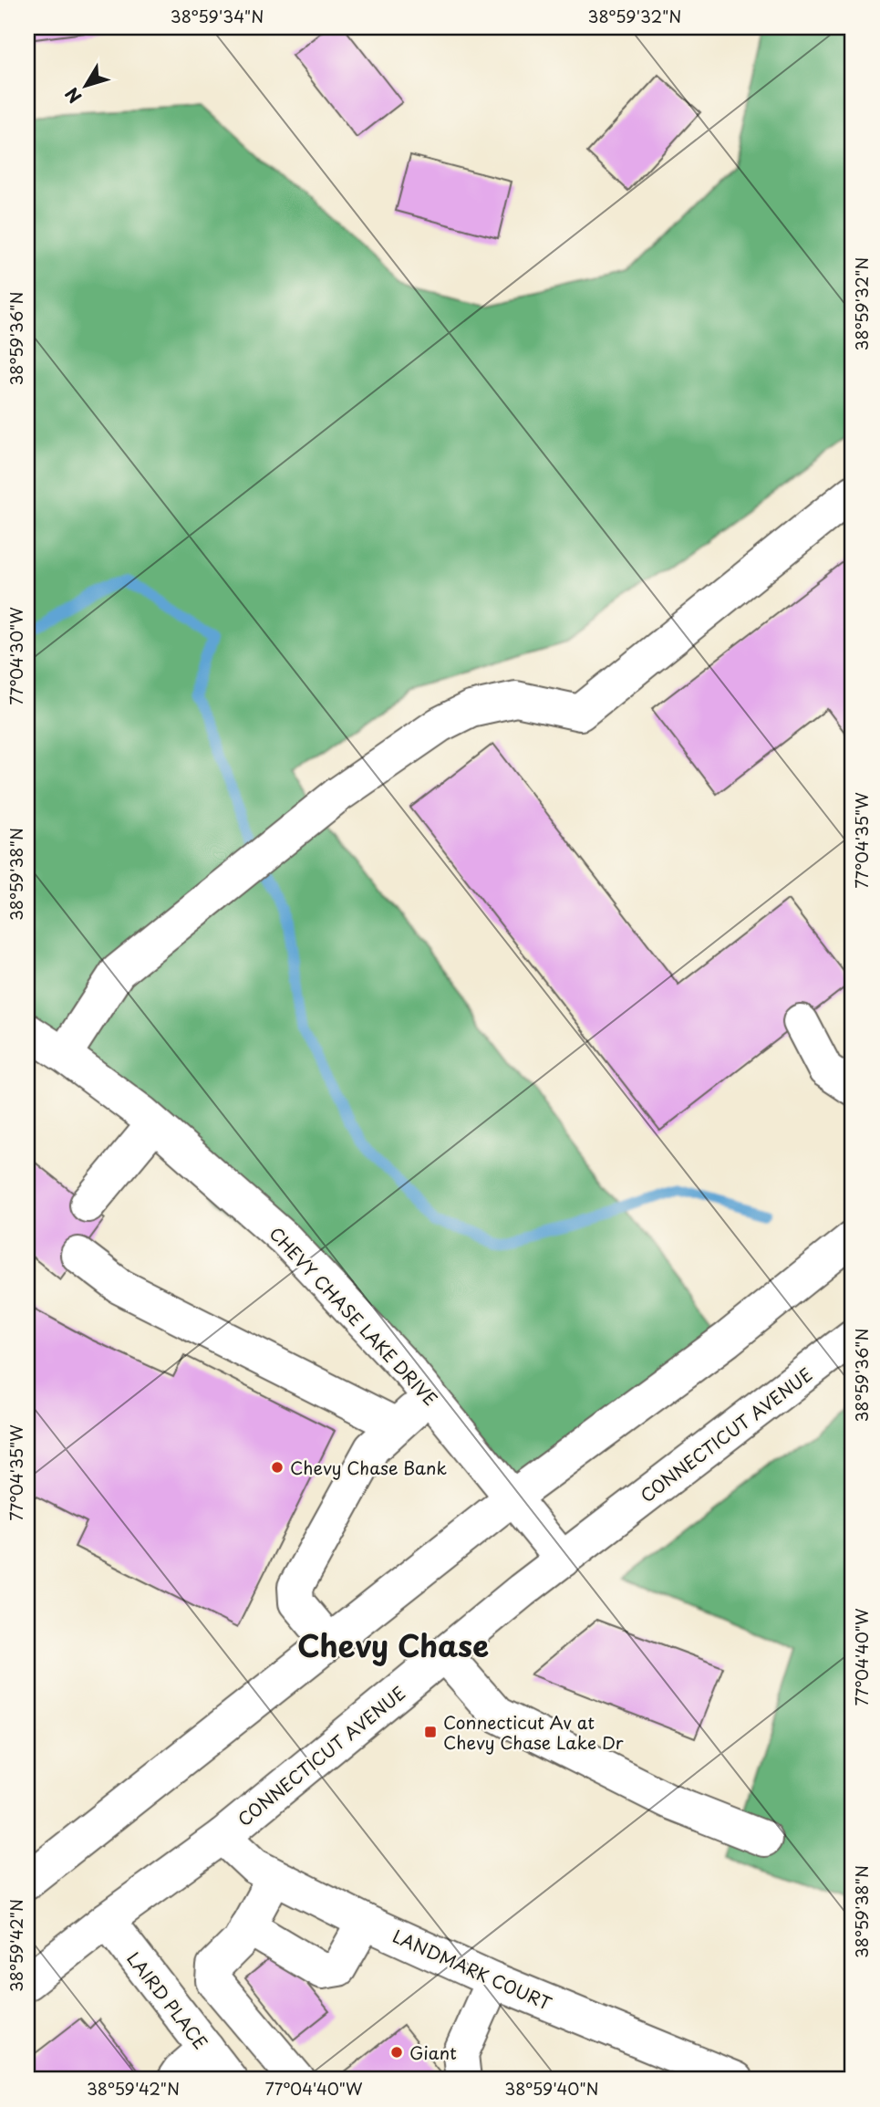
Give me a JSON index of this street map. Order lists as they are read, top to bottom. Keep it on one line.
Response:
{"streets":{"main road":["CHEVY CHASE LAKE DRIVE","CONNECTICUT AVENUE","LANDMARK COURT","LAIRD PLACE"]},"crossings":[["CHEVY CHASE LAKE DRIVE","CONNECTICUT AVENUE"],["CONNECTICUT AVENUE","LANDMARK COURT"],["CONNECTICUT AVENUE","LAIRD PLACE"]],"districts":["Chevy Chase"],"places":{"other":["Chevy Chase Bank","Giant"],"transit":["Connecticut Av at Chevy Chase Lake Dr"]},"north":"bottom left","coordinates":["38°59'34\"N","38°59'32\"N","38°59'36\"N","77°04'30\"W","77°04'35\"W","38°59'38\"N","77°04'40\"W","38°59'42\"N","38°59'40\"N"]}
